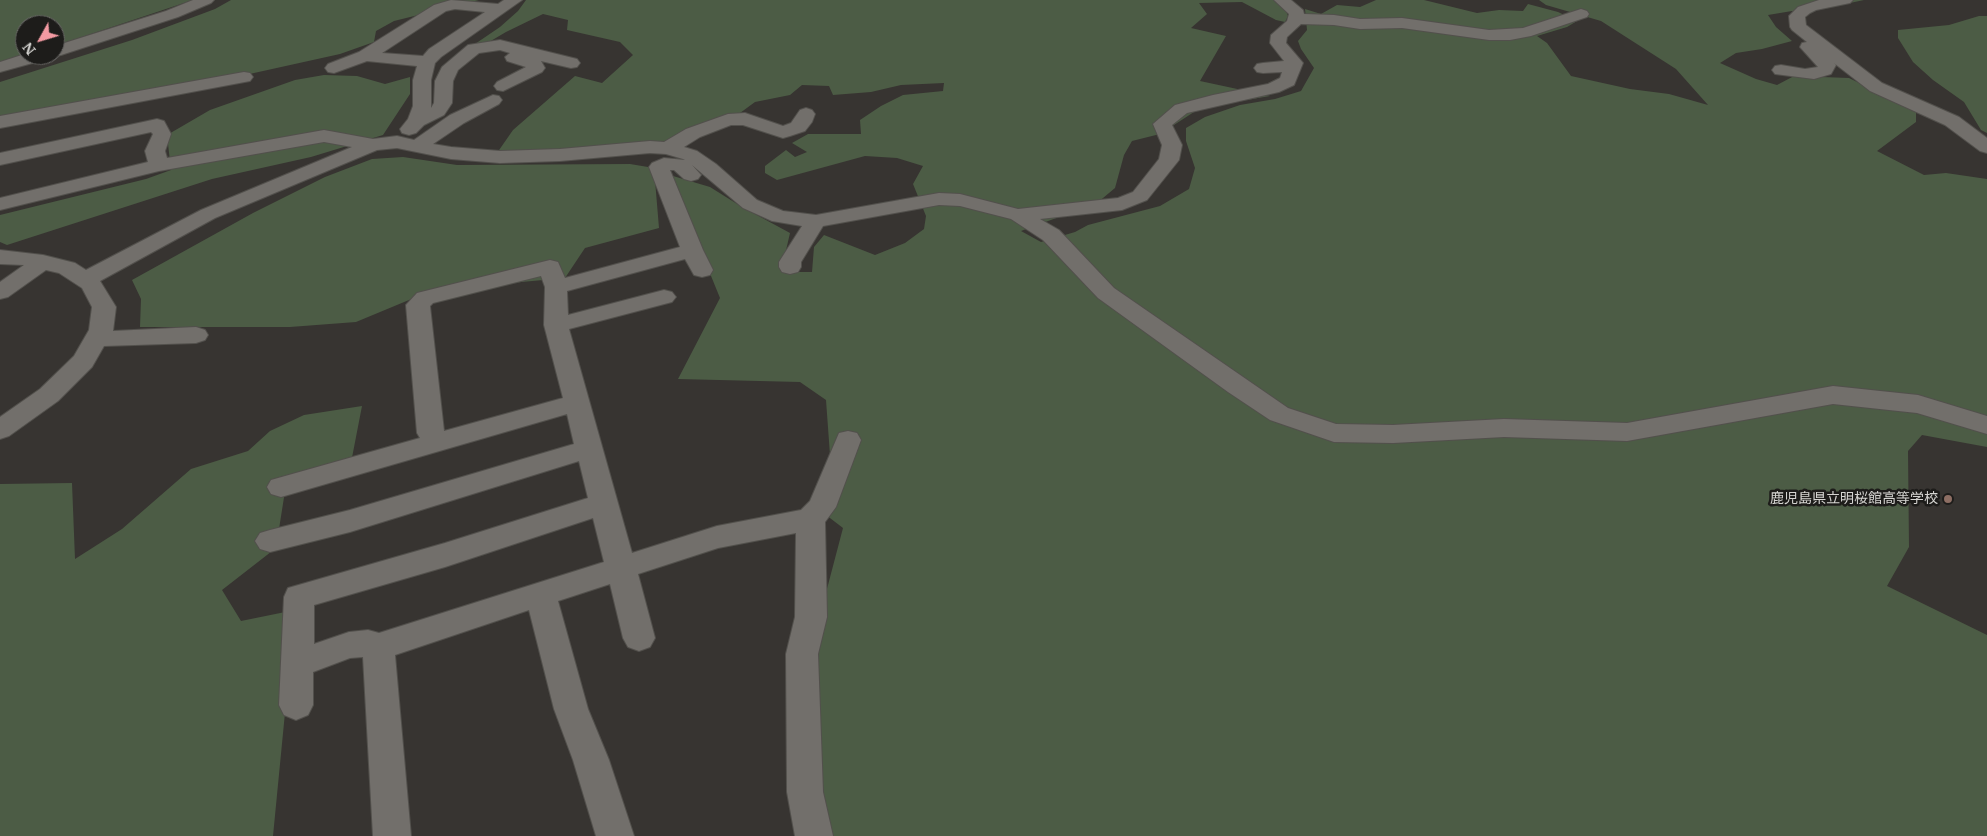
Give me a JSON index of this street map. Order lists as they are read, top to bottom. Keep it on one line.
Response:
{"places":["鹿児島県立明桜館高等学校"],"north":"bottom left"}
